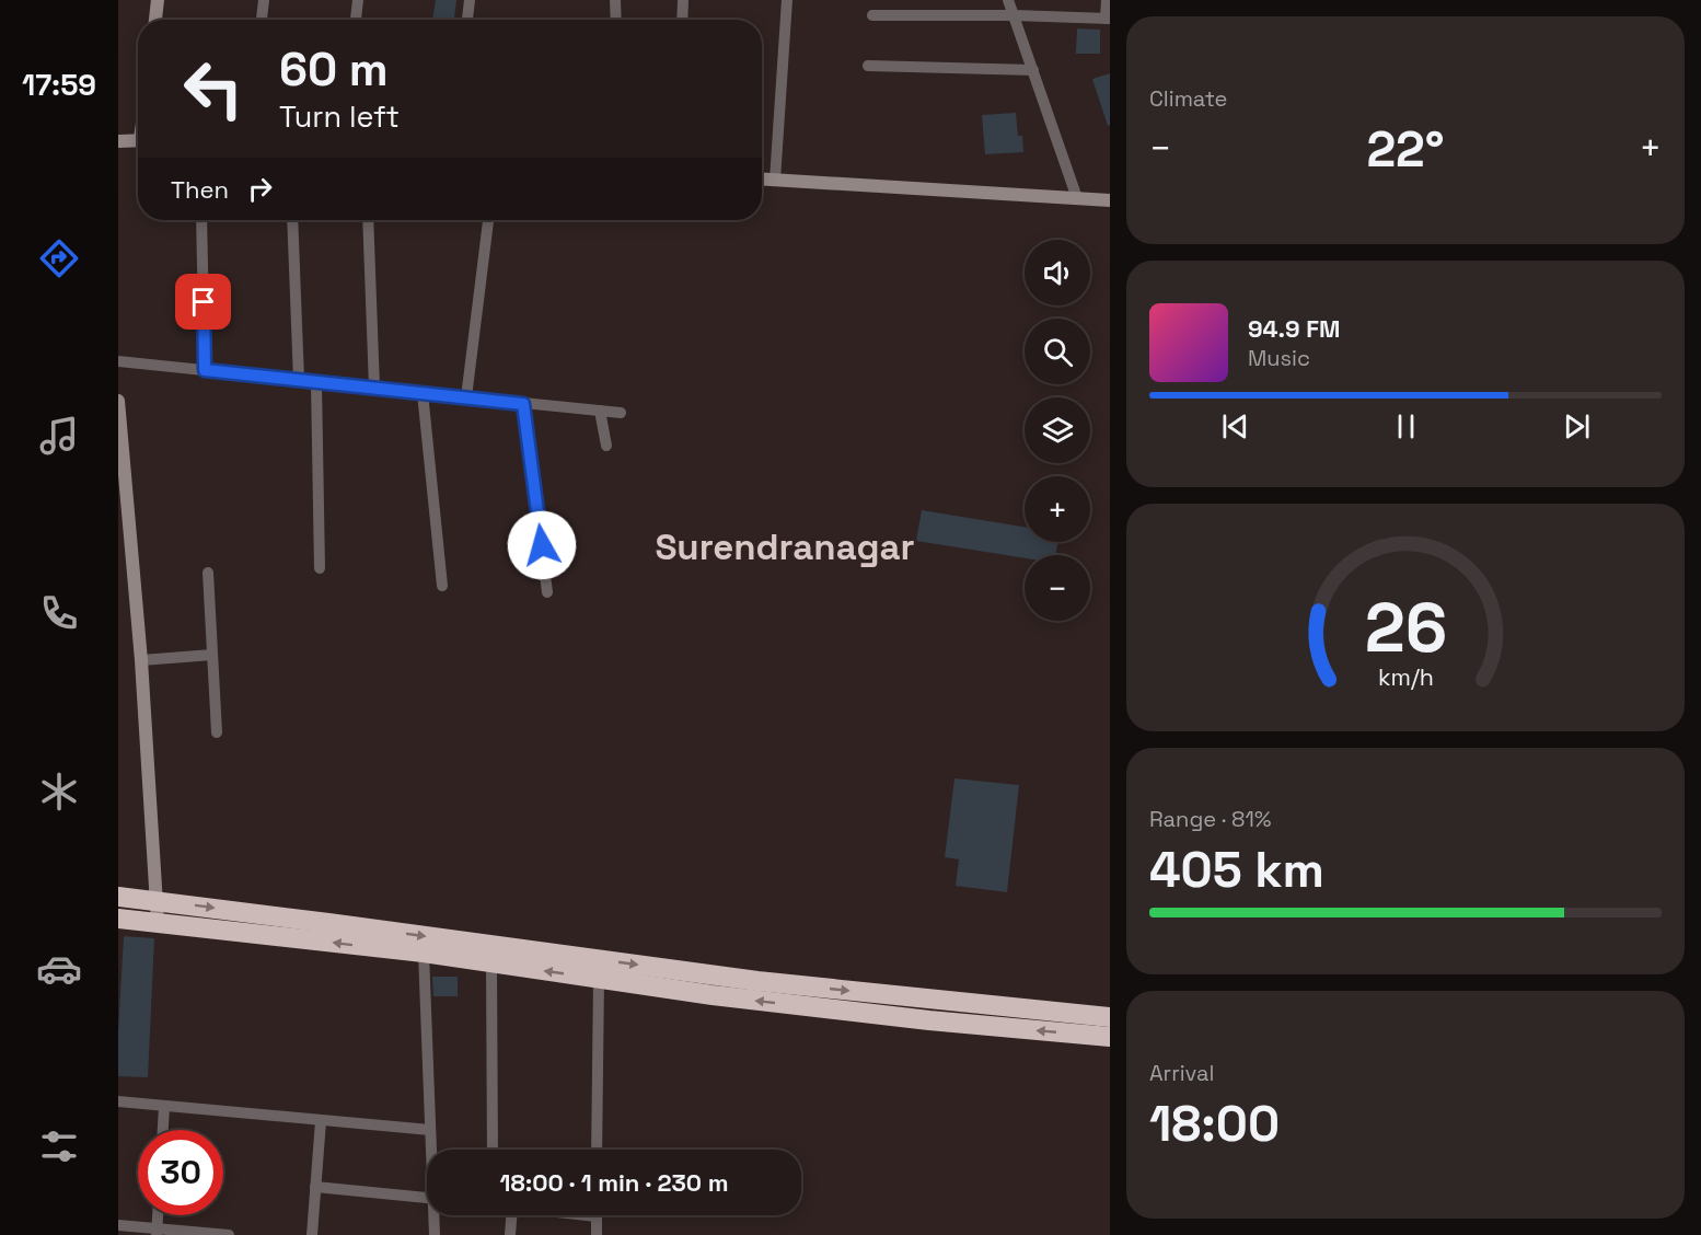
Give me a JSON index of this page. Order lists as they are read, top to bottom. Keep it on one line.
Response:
{"districts":["Surendranagar"],"page":{"tabs":"17:59","tile":["Climate",["Range · 81%","405 km"],["Arrival","18:00"]],"turn":["60 m","Turn left"],"heat":["−","22°","+"],"then":"Then","map_buttons":["+","−"],"song":["94.9 FM","Music"],"limit":"30","trip":"18:00 · 1 min · 230 m","gauge":["26","km/h"]}}
